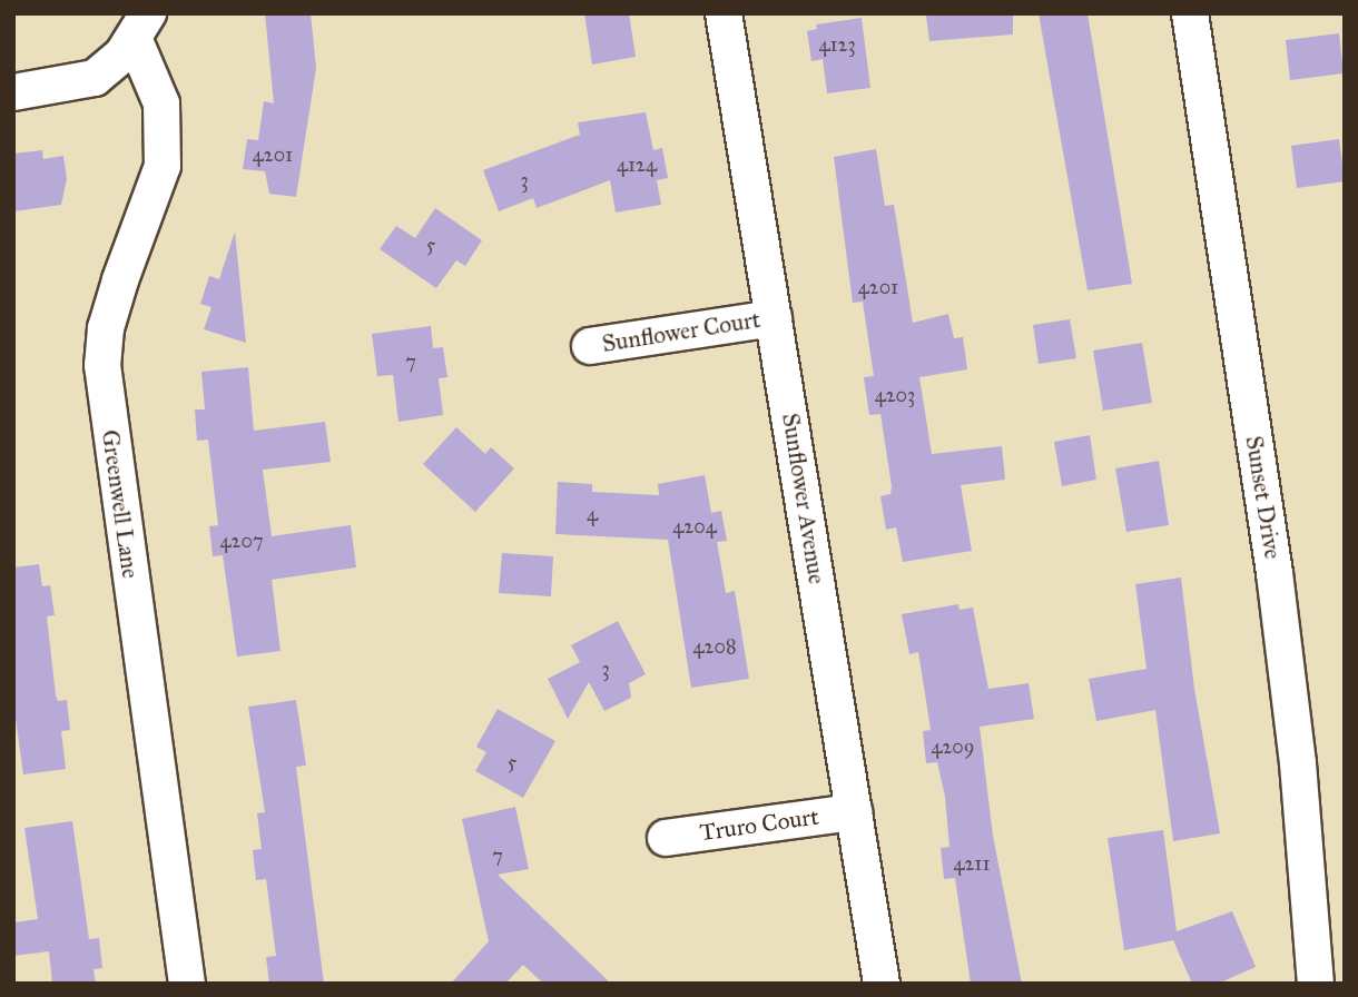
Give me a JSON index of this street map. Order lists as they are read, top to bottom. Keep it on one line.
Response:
{"streets":{"street":["Sunflower Court","Sunset Drive","Sunflower Avenue","Greenwell Lane","Truro Court"]},"crossings":[["Sunflower Court","Sunflower Avenue"],["Sunflower Avenue","Truro Court"]],"house_numbers":["4123","4201","4124","3","5","4201","7","4203","4","4204","4207","4208","3","4209","5","7","4211"]}
